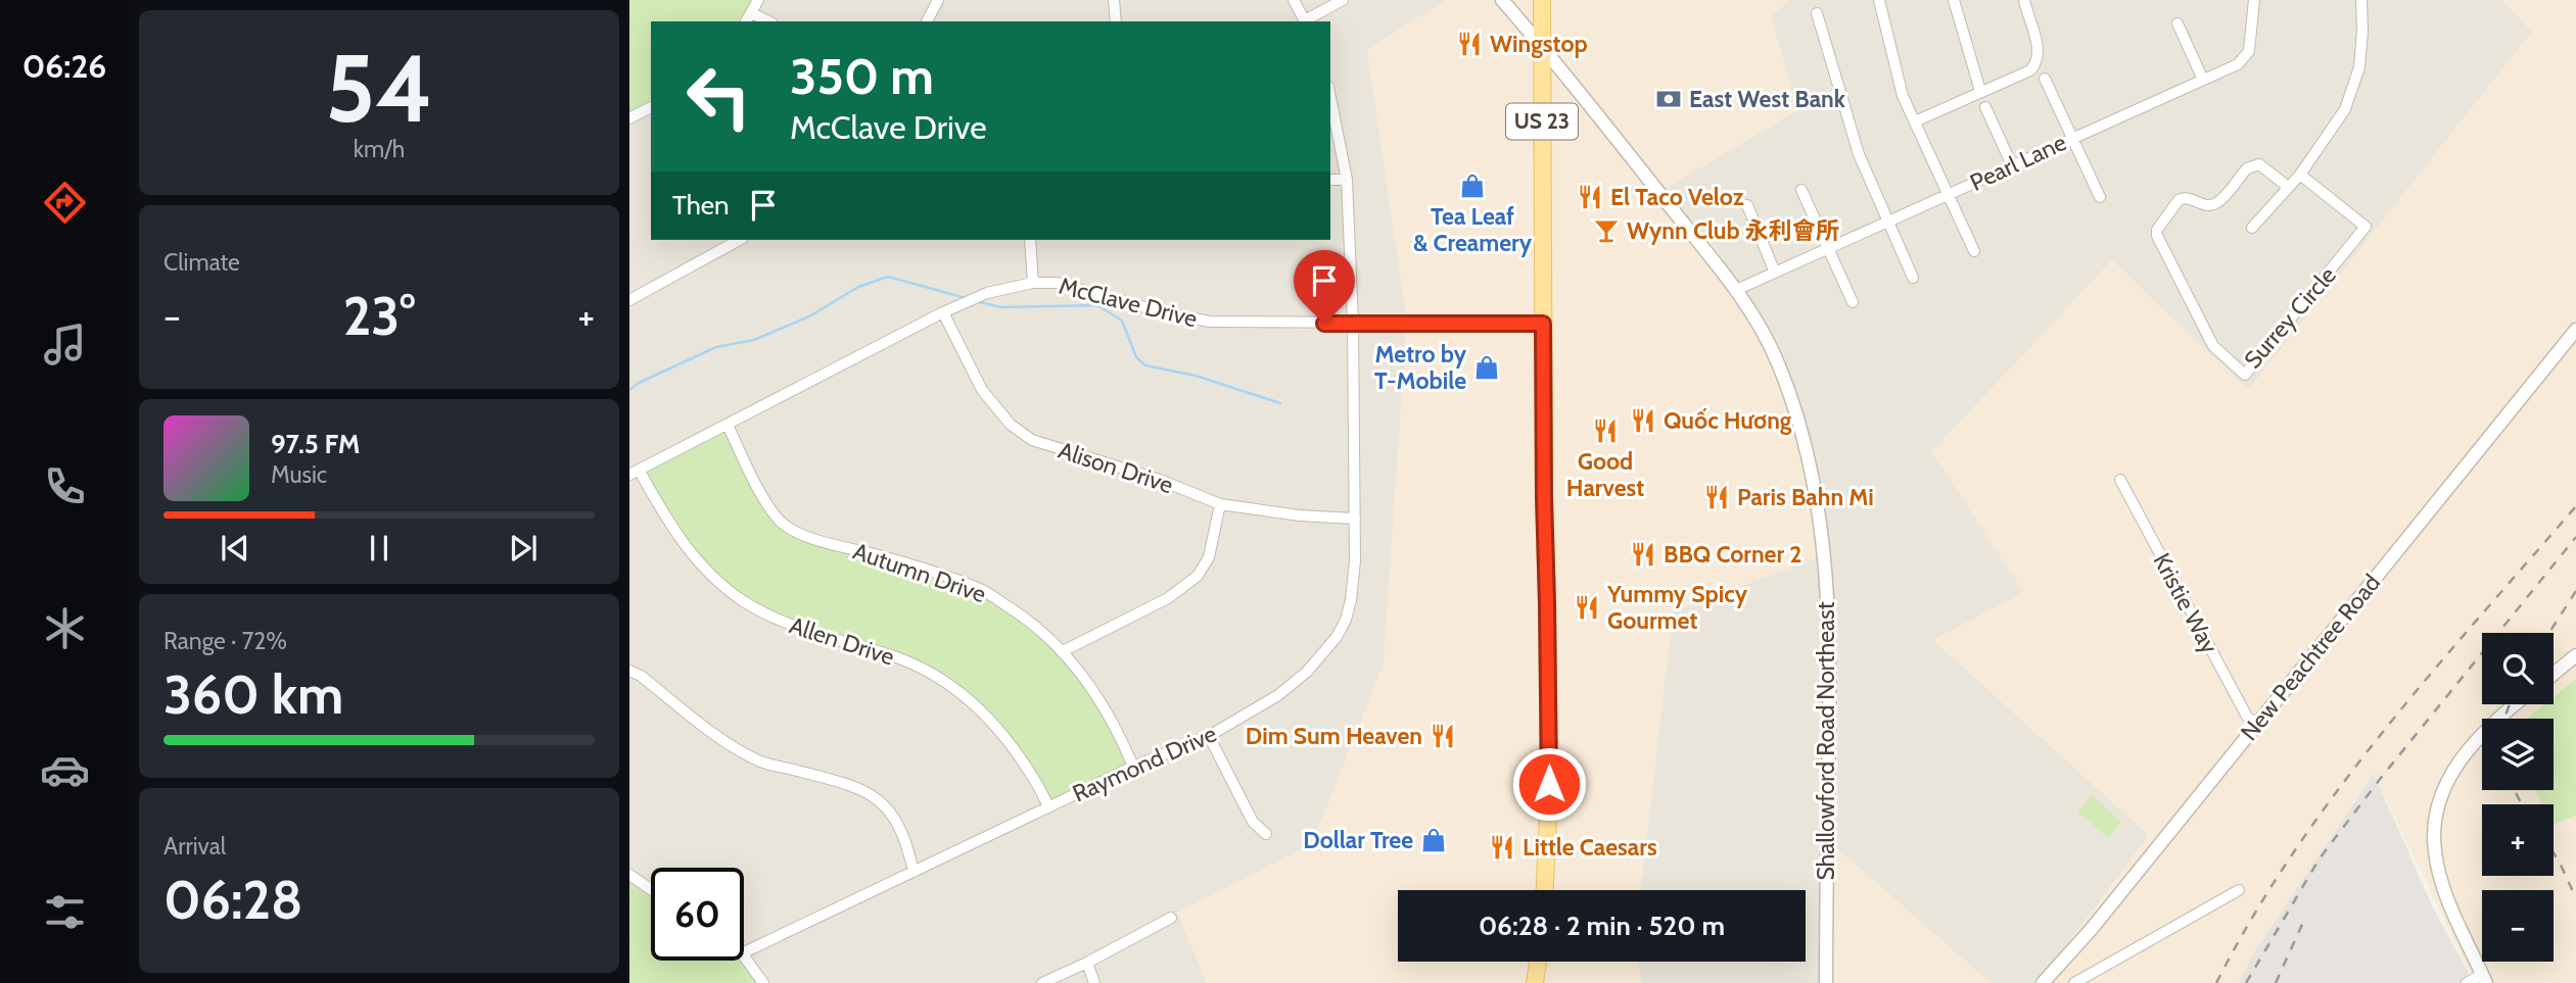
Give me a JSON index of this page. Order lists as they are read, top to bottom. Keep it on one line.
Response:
{"streets":{"main road":["US 23"],"street":["Pearl Lane","McClave Drive","Surrey Circle","Alison Drive","Autumn Drive","Kristie Way","Allen Drive","New Peachtree Road","Shallowford Road Northeast","Raymond Drive"]},"crossings":[["US 23","McClave Drive"],["US 23","Shallowford Road Northeast"],["Pearl Lane","Shallowford Road Northeast"],["McClave Drive","Alison Drive"],["McClave Drive","Autumn Drive"],["McClave Drive","Allen Drive"],["McClave Drive","Raymond Drive"],["Alison Drive","Raymond Drive"],["Autumn Drive","Raymond Drive"],["Kristie Way","New Peachtree Road"],["Allen Drive","Raymond Drive"]],"places":{"restaurant":["Wingstop","El Taco Veloz","Quốc Hương","Good Harvest","Paris Bahn Mi","BBQ Corner 2","Yummy Spicy Gourmet","Dim Sum Heaven","Little Caesars"],"bank":["East West Bank"],"shop":["Tea Leaf & Creamery","Metro by T-Mobile","Dollar Tree"],"bar":["Wynn Club 永利會所"]},"page":{"tabs":"06:26","tile":[["54","km/h"],"Climate",["Range · 72%","360 km"],["Arrival","06:28"]],"turn":["350 m","McClave Drive"],"then":"Then","heat":["−","23°","+"],"song":["97.5 FM","Music"],"map_buttons":["+","−"],"limit":"60","trip":"06:28 · 2 min · 520 m"}}
